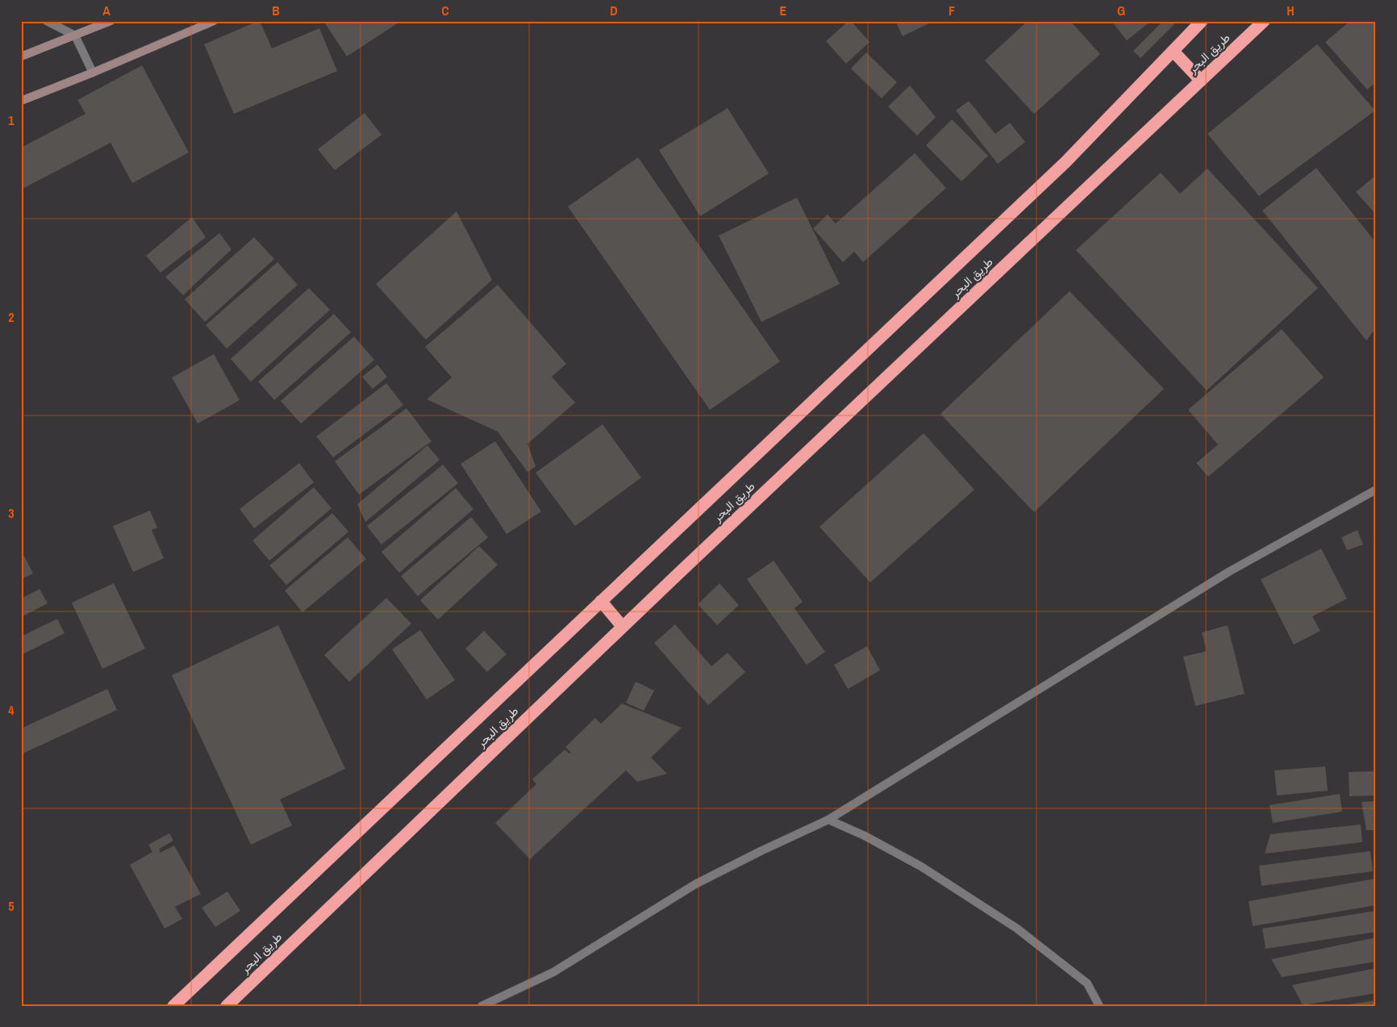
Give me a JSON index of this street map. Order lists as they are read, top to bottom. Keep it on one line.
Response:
{"streets":{"highway":["طريق البحر"]},"grid":{"columns":["A","B","C","D","E","F","G","H"],"rows":["1","2","3","4","5"]}}
